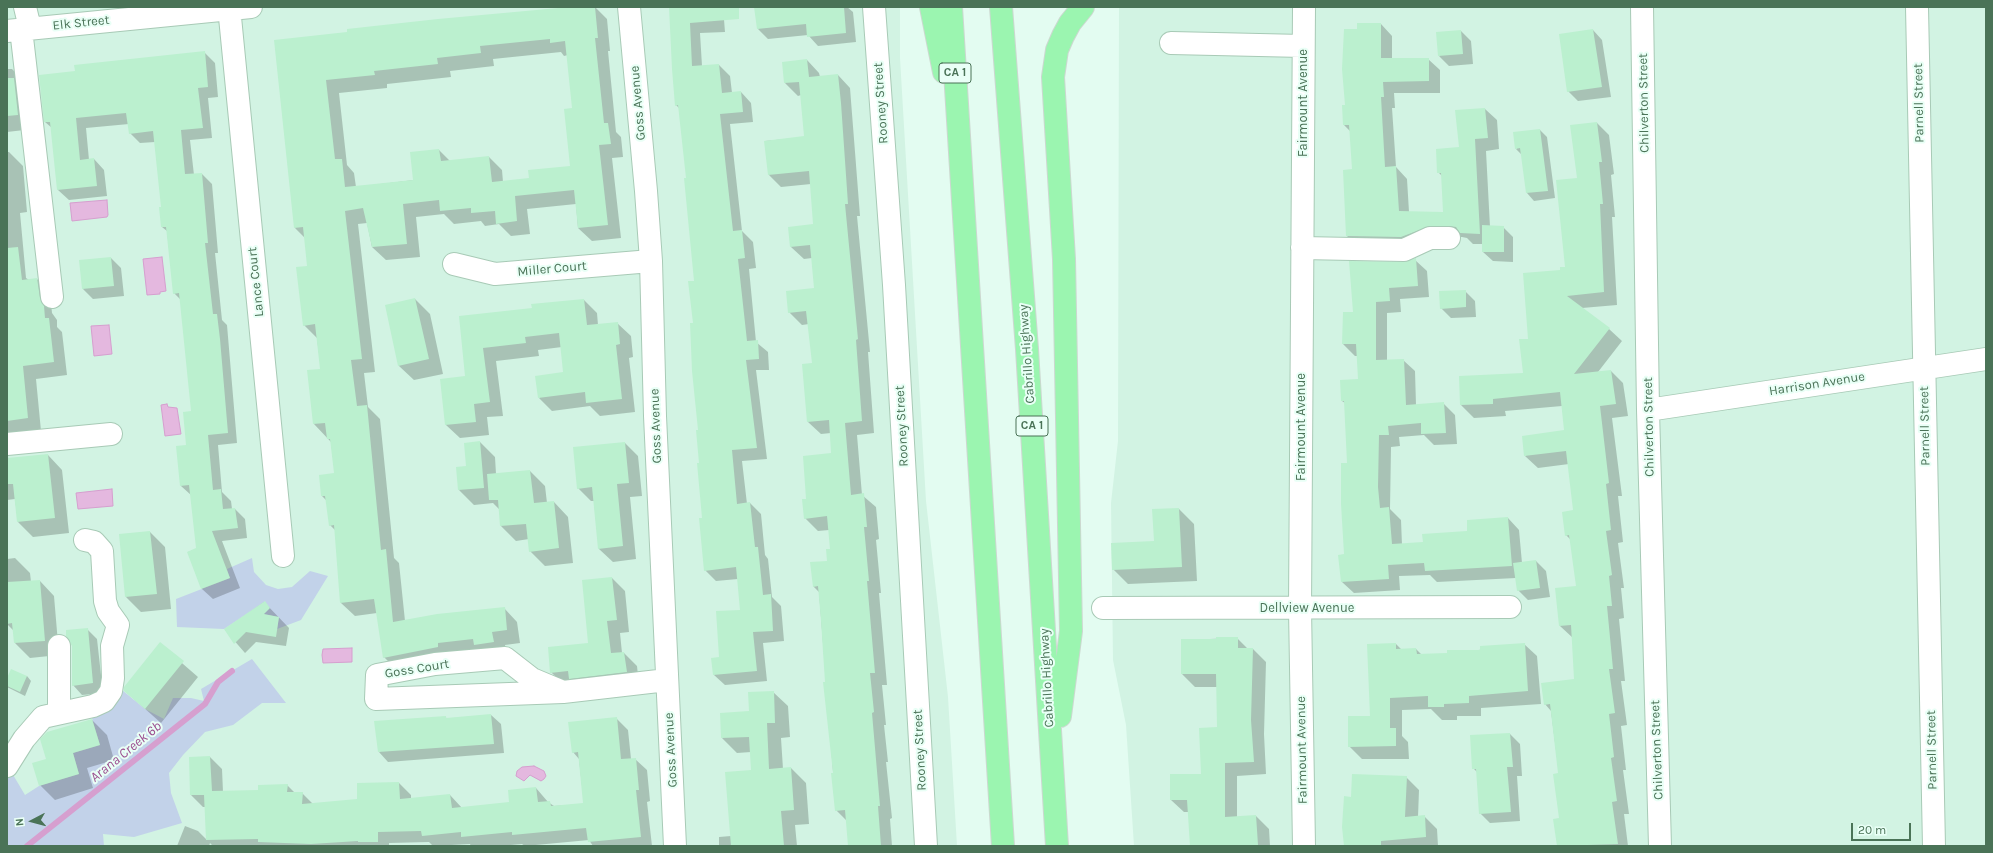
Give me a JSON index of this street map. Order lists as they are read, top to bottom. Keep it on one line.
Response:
{"streets":{"highway":["CA 1","Cabrillo Highway"],"street":["Elk Street","Goss Avenue","Rooney Street","Fairmount Avenue","Chilverton Street","Parnell Street","Miller Court","Lance Court","Harrison Avenue","Dellview Avenue","Goss Court"]},"crossings":[["Elk Street","Lance Court"],["Goss Avenue","Miller Court"],["Goss Avenue","Goss Court"],["Fairmount Avenue","Dellview Avenue"],["Chilverton Street","Harrison Avenue"],["Parnell Street","Harrison Avenue"]],"water":["Arana Creek 6b"],"scale_bar":"20 m","north":"left"}
